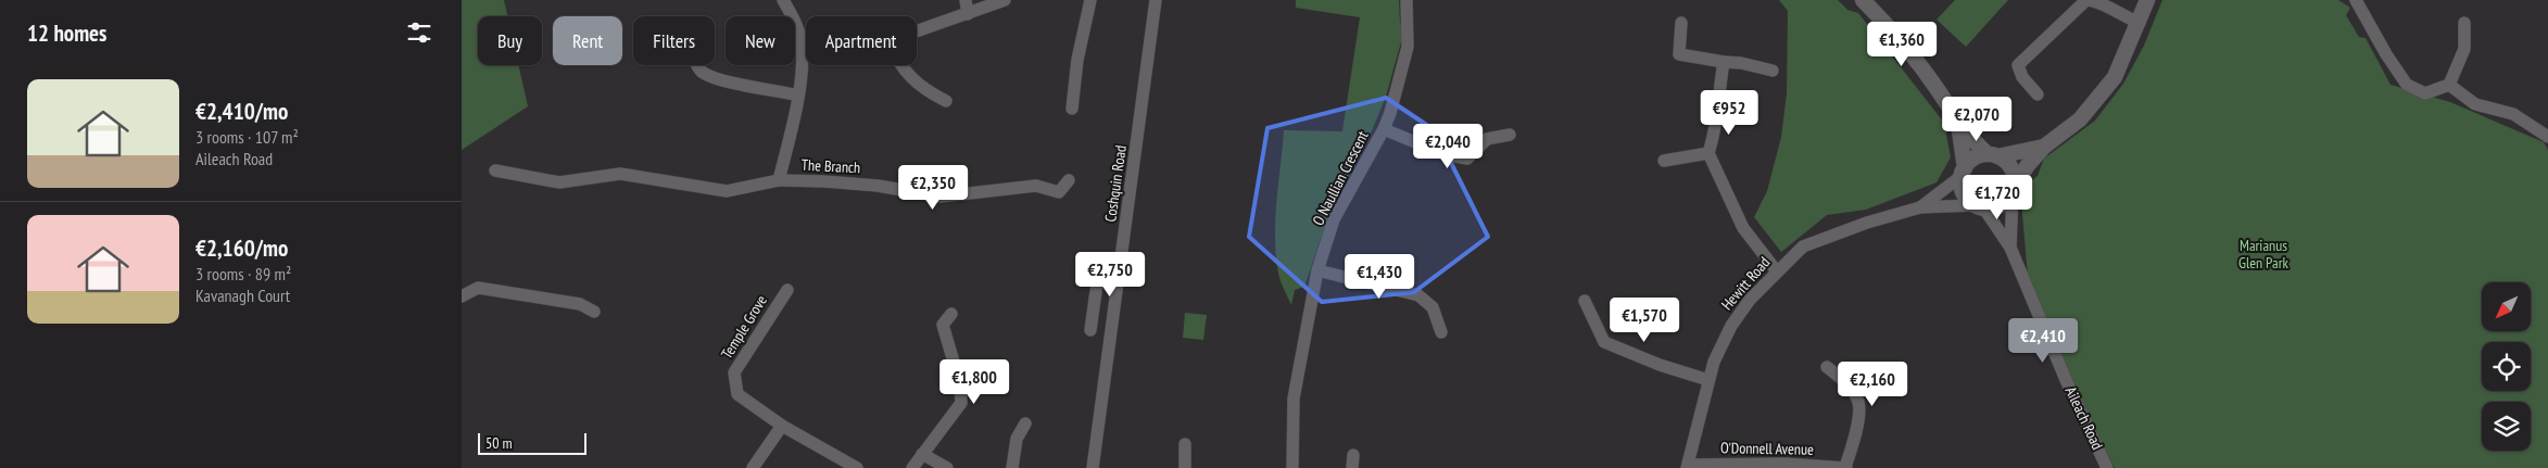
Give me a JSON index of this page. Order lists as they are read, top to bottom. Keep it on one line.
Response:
{"streets":{"street":["The Branch","O Naullian Crescent","Coshquin Road","Hewitt Road","Temple Grove","Aileach Road","O'Donnell Avenue"]},"crossings":[["Hewitt Road","Aileach Road"],["Hewitt Road","O'Donnell Avenue"]],"parks":["Marianus Glen Park"],"scale_bar":"50 m","north":"bottom left","page":{"heading":"12 homes","chip":["Buy","Rent","Filters","New","Apartment"],"price":["€1,360","€952","€2,070","€2,040","€2,350","€1,720","€2,750","€1,430","€1,570","€2,410","€1,800","€2,160"],"list":[{"name":"€2,410/mo","note":"3 rooms · 107 m² · Aileach Road"},{"name":"€2,160/mo","note":"3 rooms · 89 m² · Kavanagh Court"}],"scale":"50 m"}}
